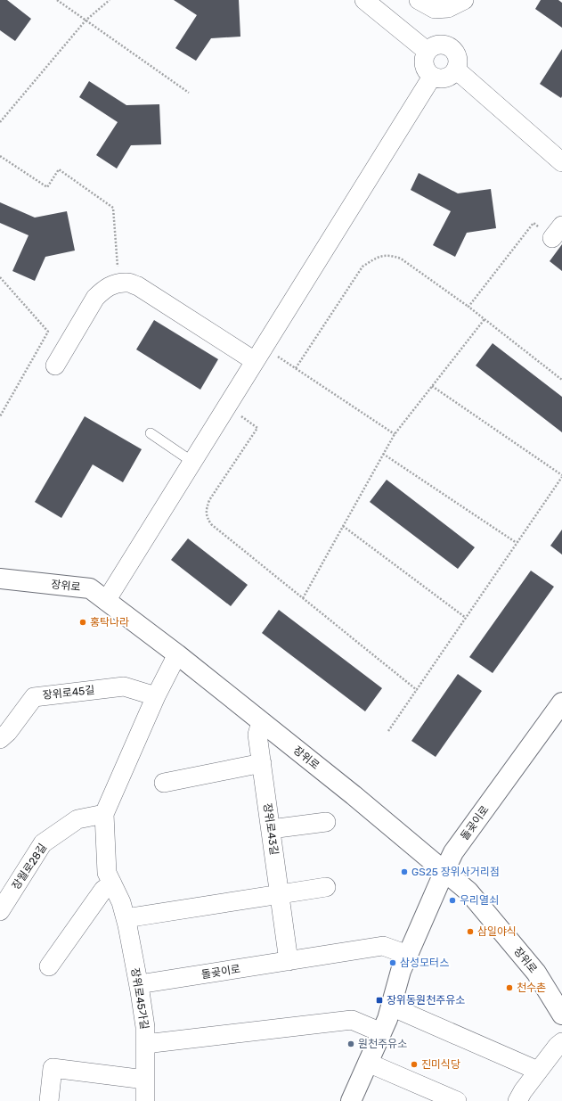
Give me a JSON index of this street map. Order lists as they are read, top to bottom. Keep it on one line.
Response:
{"streets":{"street":["장위로","장위로45길","돌곶이로","장위로43길","장월로28길","장위로45가길"]},"crossings":[["장위로","돌곶이로"],["장위로","장위로43길"],["돌곶이로","장위로43길"],["돌곶이로","장위로45가길"],["장월로28길","장위로45가길"]],"places":{"other":["홍탁나라","GS25 장위사거리점","우리열쇠","삼일야식","삼성모터스","천수촌","원천주유소","진미식당"],"transit":["장위동원천주유소"]}}
